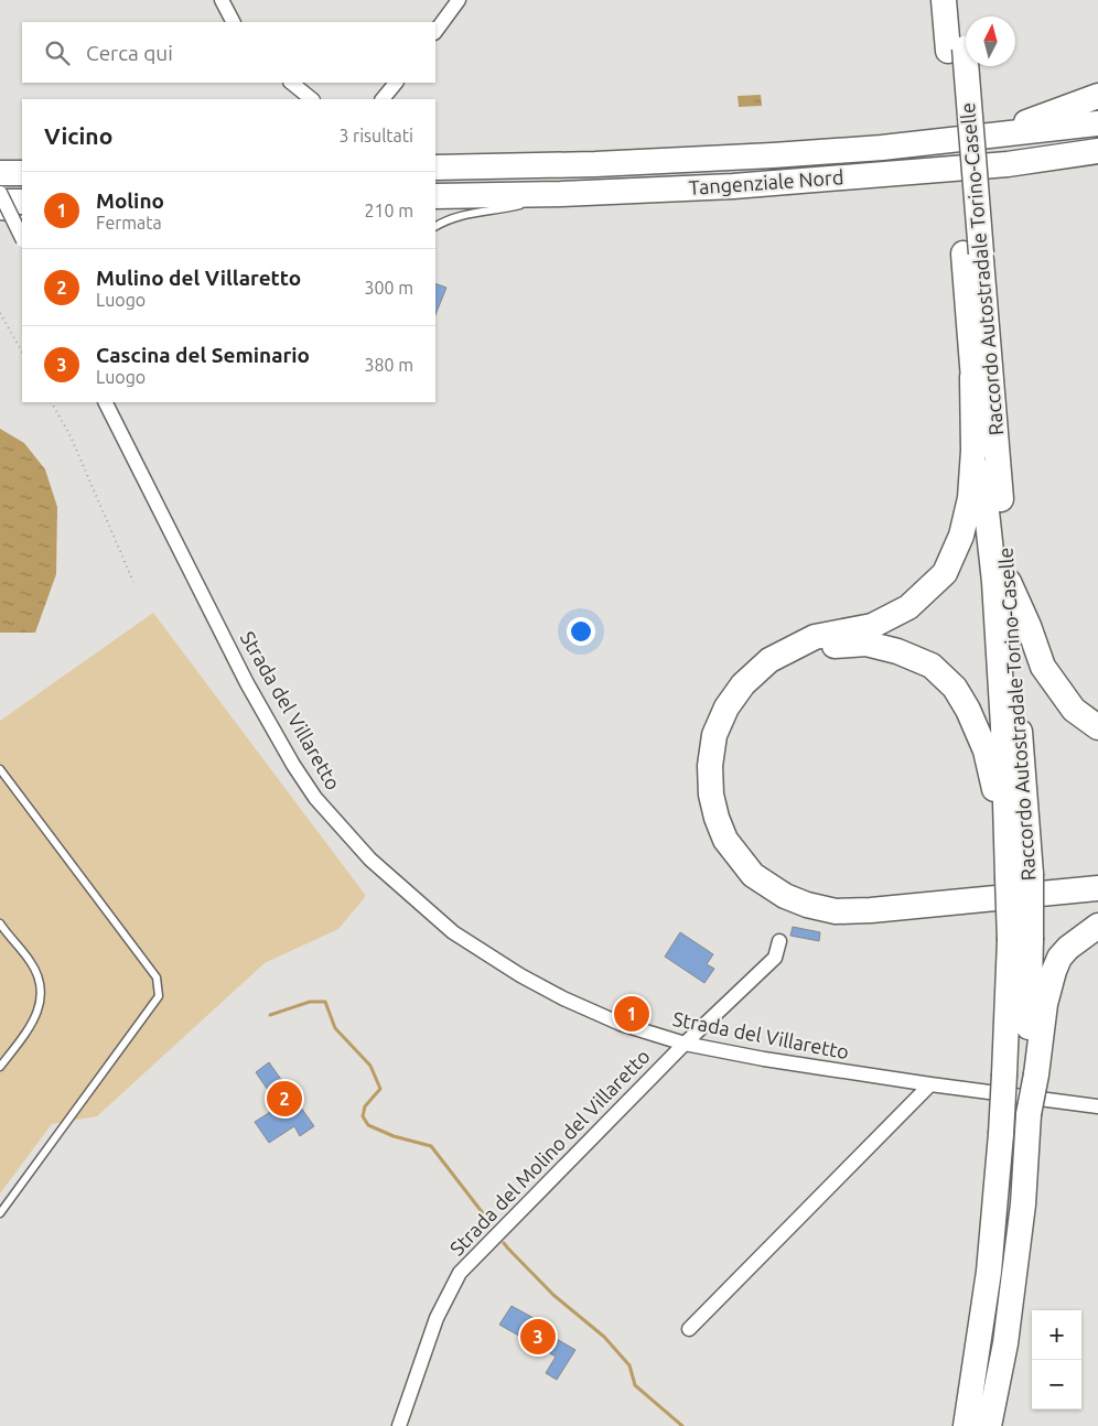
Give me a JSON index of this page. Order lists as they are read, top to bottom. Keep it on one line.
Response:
{"streets":{"highway":["Tangenziale Nord","Raccordo Autostradale Torino-Caselle"],"street":["Strada del Villaretto","Strada del Molino del Villaretto"]},"crossings":[["Strada del Villaretto","Strada del Molino del Villaretto"]],"north":"top","page":{"search":"Cerca qui","heading":["Vicino","3 risultati"],"list":[{"mark":"1","name":"Molino","note":"Fermata","value":"210 m"},{"mark":"2","name":"Mulino del Villaretto","note":"Luogo","value":"300 m"},{"mark":"3","name":"Cascina del Seminario","note":"Luogo","value":"380 m"}],"pins":["1","2","3"],"map_buttons":["+","−"]}}
